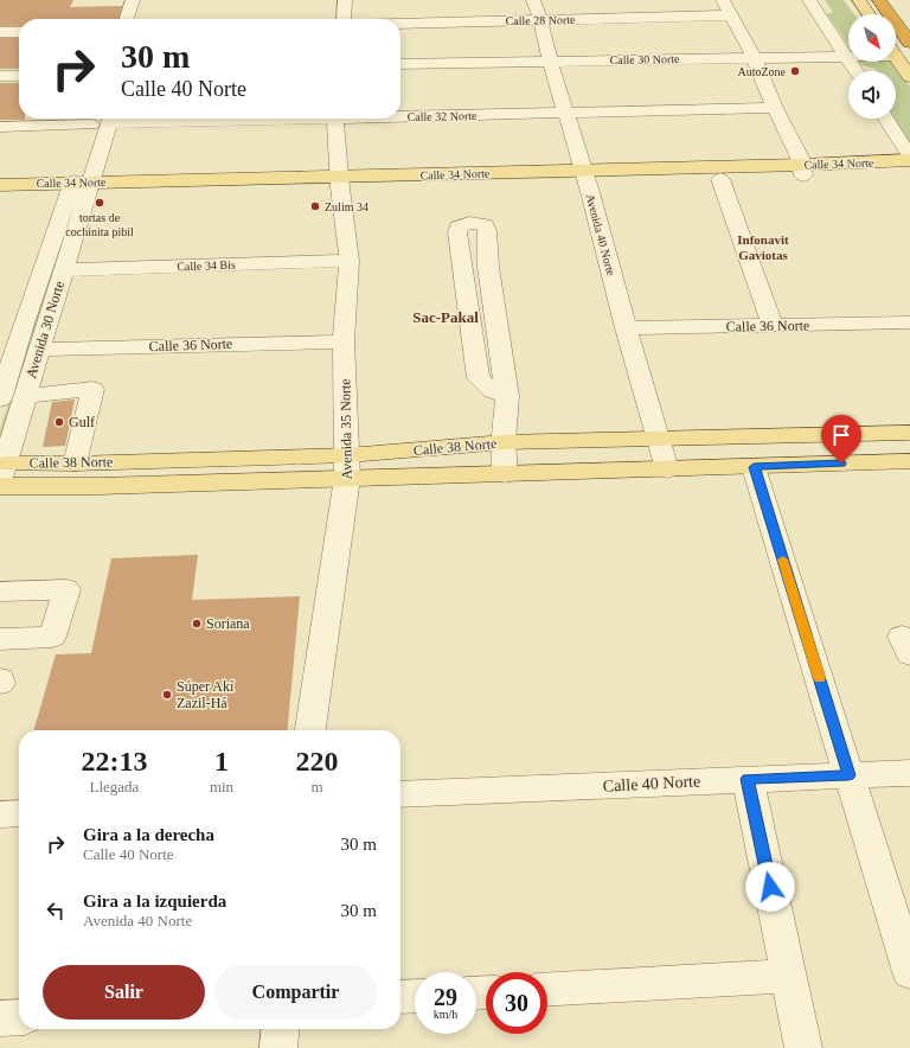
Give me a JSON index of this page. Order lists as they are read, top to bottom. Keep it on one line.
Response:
{"streets":{"main road":["Calle 34 Norte","Calle 38 Norte"],"street":["Calle 28 Norte","Calle 30 Norte","Calle 32 Norte","Avenida 40 Norte","Calle 34 Bis","Calle 36 Norte","Avenida 30 Norte","Avenida 35 Norte","Calle 40 Norte"]},"crossings":[["Calle 28 Norte","Avenida 40 Norte"],["Calle 30 Norte","Avenida 40 Norte"],["Calle 32 Norte","Avenida 40 Norte"],["Calle 34 Norte","Avenida 40 Norte"],["Calle 34 Norte","Avenida 30 Norte"],["Calle 34 Norte","Avenida 35 Norte"],["Avenida 40 Norte","Calle 36 Norte"],["Avenida 40 Norte","Calle 38 Norte"],["Calle 34 Bis","Avenida 30 Norte"],["Calle 34 Bis","Avenida 35 Norte"],["Calle 36 Norte","Avenida 30 Norte"],["Calle 36 Norte","Avenida 35 Norte"],["Avenida 30 Norte","Calle 38 Norte"],["Avenida 35 Norte","Calle 38 Norte"]],"districts":["Infonavit Gaviotas","Sac-Pakal"],"places":["AutoZone","tortas de cochinita pibil","Zulim 34","Gulf","Soriana","Súper Akí Zazil-Há"],"north":"bottom right","page":{"turn":["30 m","Calle 40 Norte"],"eta":["22:13","Llegada","1","min","220","m"],"list":[{"name":"Gira a la derecha","note":"Calle 40 Norte","value":"30 m"},{"name":"Gira a la izquierda","note":"Avenida 40 Norte","value":"30 m"}],"buttons":["Salir","Compartir"],"speed":"29 km/h","limit":"30"}}
